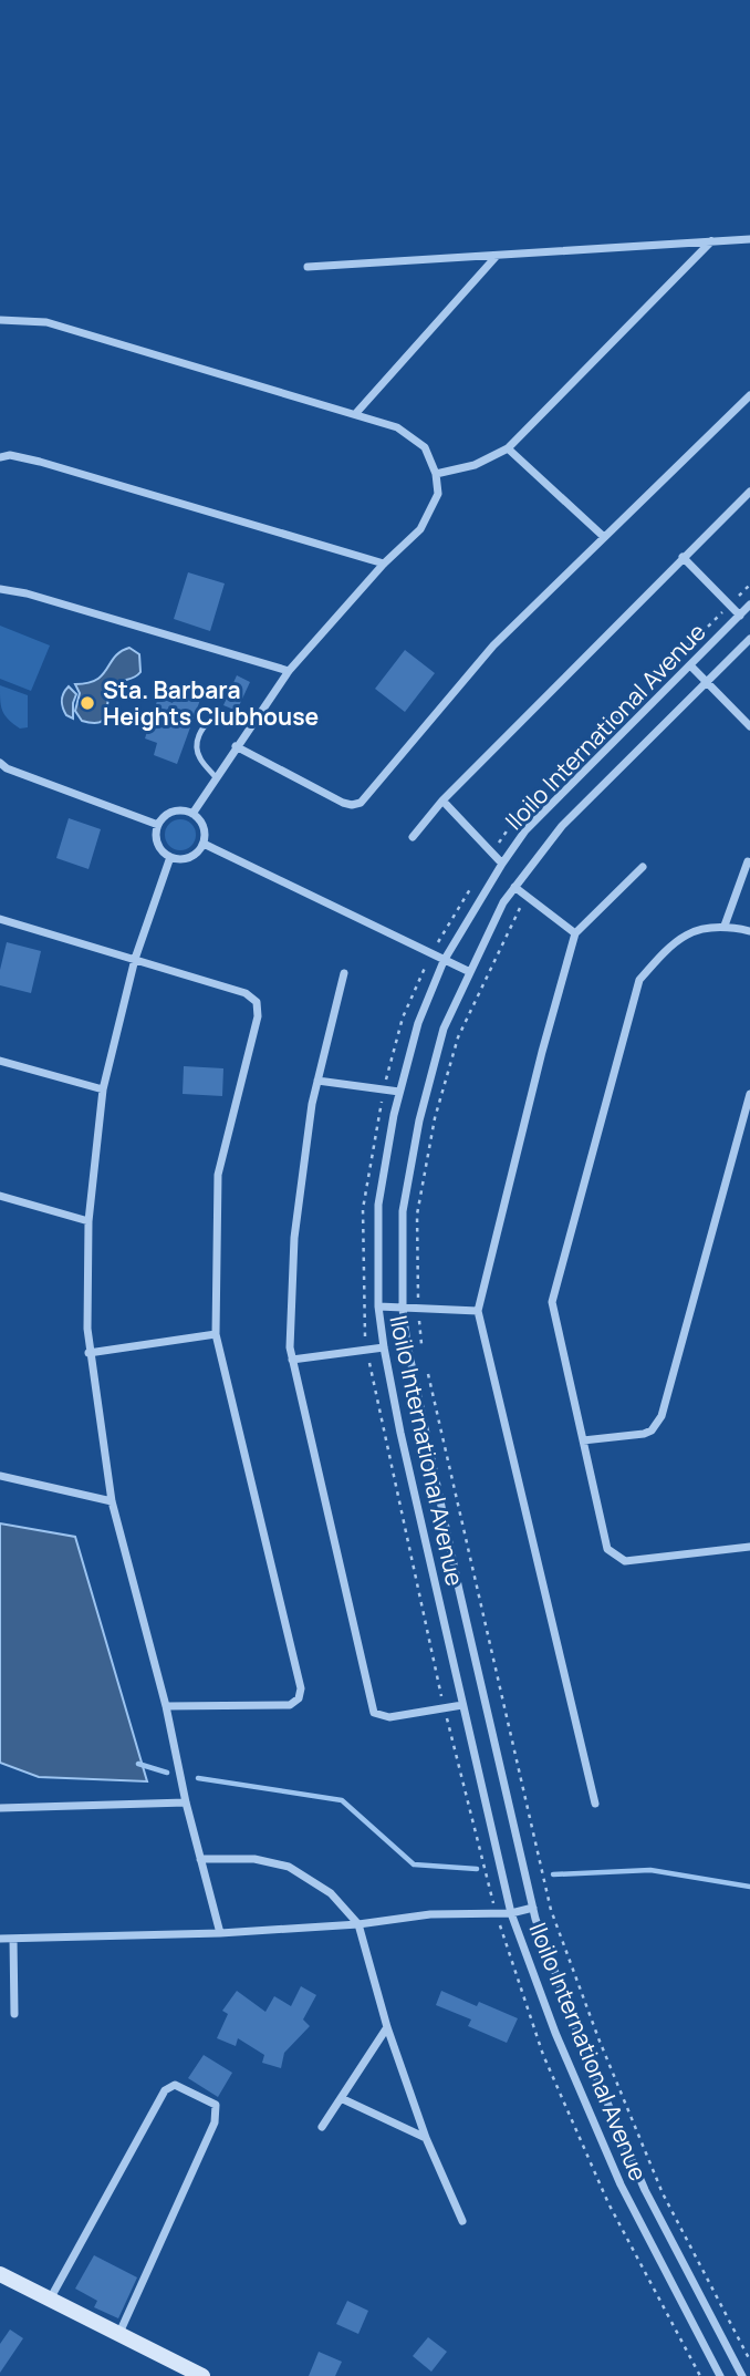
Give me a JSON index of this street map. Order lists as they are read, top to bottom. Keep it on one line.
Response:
{"streets":{"street":["Iloilo International Avenue"]},"places":["Sta. Barbara Heights Clubhouse"]}
